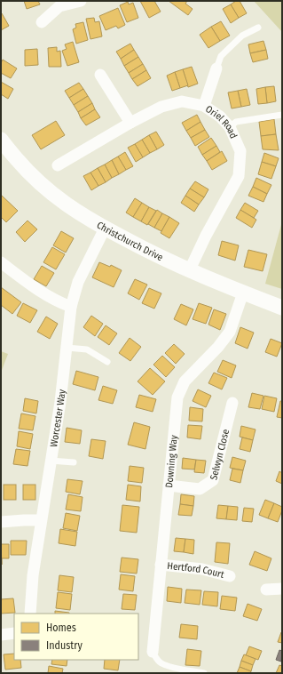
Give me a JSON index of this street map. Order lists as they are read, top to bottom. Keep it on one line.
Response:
{"streets":{"street":["Oriel Road","Christchurch Drive","Worcester Way","Selwyn Close","Downing Way","Hertford Court"]},"crossings":[["Oriel Road","Christchurch Drive"],["Christchurch Drive","Worcester Way"],["Christchurch Drive","Downing Way"],["Selwyn Close","Downing Way"],["Downing Way","Hertford Court"]],"legend":["Homes","Industry"]}
